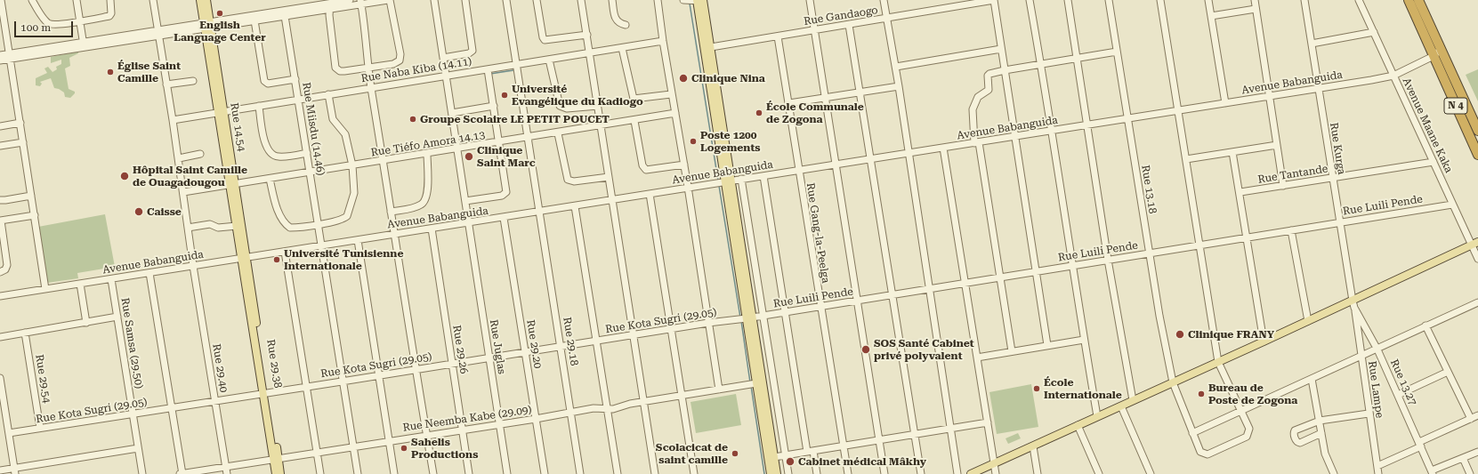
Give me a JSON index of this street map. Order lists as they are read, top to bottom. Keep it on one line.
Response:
{"streets":{"highway":["N 4"],"main road":["Rue 14.54","Rue 29.38"],"street":["Rue Gandaogo","Rue Naba Kiba (14.11)","Avenue Babanguida","Avenue Maane Kaka","Rue Miisdu (14.46)","Rue Tiéfo Amora 14.13","Rue Kurga","Rue Tantande","Rue 13.18","Rue Luili Pende","Rue Gang-la-Peelga","Rue Kota Sugri (29.05)","Rue 29.18","Rue Samsa (29.50)","Rue 29.20","Rue Juglas","Rue 29.26","Rue 29.40","Rue 29.54","Rue 13.27","Rue Lampe","Rue Neemba Kabe (29.09)"]},"crossings":[["Rue Gandaogo","Rue Gang-la-Peelga"],["Rue Naba Kiba (14.11)","Rue 14.54"],["Rue Naba Kiba (14.11)","Rue Miisdu (14.46)"],["Rue Naba Kiba (14.11)","Rue 29.18"],["Rue Naba Kiba (14.11)","Rue Juglas"],["Rue Naba Kiba (14.11)","Rue 29.40"],["Avenue Babanguida","N 4"],["Avenue Babanguida","Avenue Maane Kaka"],["Avenue Babanguida","Rue Miisdu (14.46)"],["Avenue Babanguida","Rue Kurga"],["Avenue Babanguida","Rue 13.18"],["Avenue Babanguida","Rue Gang-la-Peelga"],["Avenue Babanguida","Rue 29.18"],["Avenue Babanguida","Rue Samsa (29.50)"],["Avenue Babanguida","Rue 29.20"],["Avenue Babanguida","Rue Juglas"],["Avenue Babanguida","Rue 29.26"],["Avenue Babanguida","Rue 29.38"],["Avenue Babanguida","Rue 29.40"],["Avenue Maane Kaka","Rue Tantande"],["Avenue Maane Kaka","Rue Luili Pende"],["Rue 14.54","Rue Tiéfo Amora 14.13"],["Rue Miisdu (14.46)","Rue Tiéfo Amora 14.13"],["Rue Miisdu (14.46)","Rue Kota Sugri (29.05)"],["Rue Miisdu (14.46)","Rue Neemba Kabe (29.09)"],["Rue Tiéfo Amora 14.13","Rue 29.18"],["Rue Tiéfo Amora 14.13","Rue Juglas"],["Rue Tiéfo Amora 14.13","Rue 29.40"],["Rue Kurga","Rue Tantande"],["Rue Kurga","Rue Luili Pende"],["Rue Kurga","Rue 13.27"],["Rue Kurga","Rue Lampe"],["Rue 13.18","Rue Luili Pende"],["Rue Luili Pende","Rue Gang-la-Peelga"],["Rue Luili Pende","Rue Kota Sugri (29.05)"],["Rue Kota Sugri (29.05)","Rue 29.18"],["Rue Kota Sugri (29.05)","Rue Samsa (29.50)"],["Rue Kota Sugri (29.05)","Rue 29.20"],["Rue Kota Sugri (29.05)","Rue Juglas"],["Rue Kota Sugri (29.05)","Rue 29.26"],["Rue Kota Sugri (29.05)","Rue 29.38"],["Rue Kota Sugri (29.05)","Rue 29.40"],["Rue Kota Sugri (29.05)","Rue 29.54"],["Rue 29.18","Rue Neemba Kabe (29.09)"],["Rue 29.20","Rue Neemba Kabe (29.09)"],["Rue Juglas","Rue Neemba Kabe (29.09)"],["Rue 29.26","Rue Neemba Kabe (29.09)"],["Rue 29.38","Rue Neemba Kabe (29.09)"],["Rue 29.40","Rue Neemba Kabe (29.09)"],["Rue 13.27","Rue Lampe"]],"places":["English Language Center","Église Saint Camille","Clinique Nina","Université Evangélique du Kadiogo","École Communale de Zogona","Groupe Scolaire LE PETIT POUCET","Poste 1200 Logements","Clinique Saint Marc","Hôpital Saint Camille de Ouagadougou","Caisse","Université Tunisienne Internationale","Clinique FRANY","SOS Santé Cabinet privé polyvalent","École Internationale","Bureau de Poste de Zogona","Sahelis Productions","Scolacicat de saint camille","Cabinet médical Mâkhy"],"scale_bar":"100 m"}
